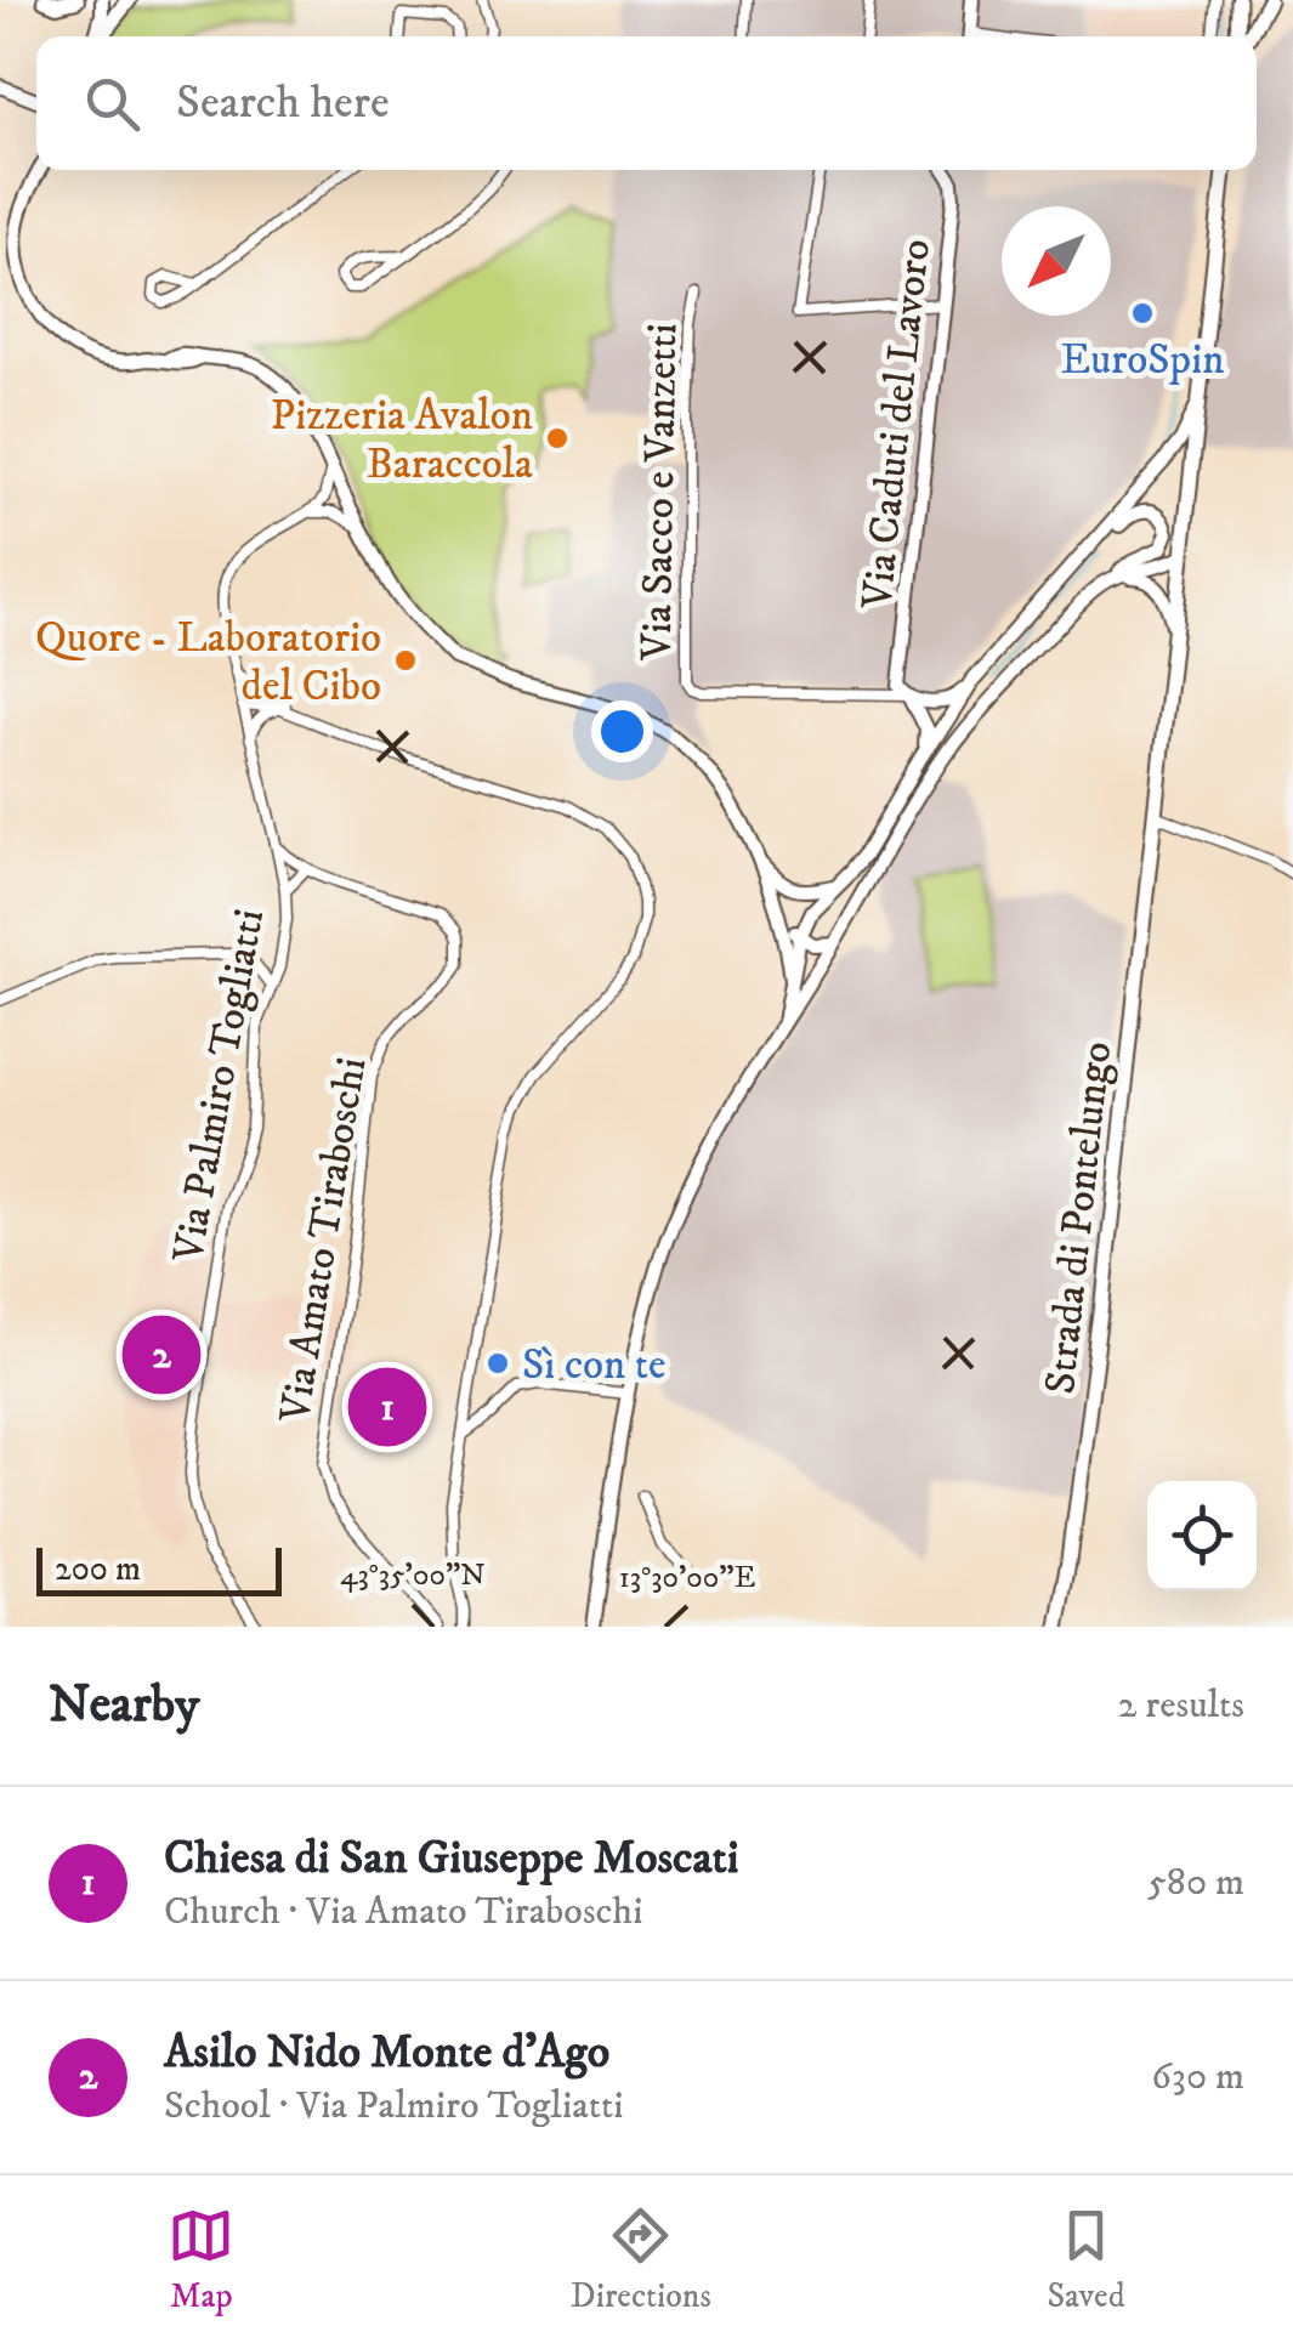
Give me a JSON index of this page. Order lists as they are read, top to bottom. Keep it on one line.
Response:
{"streets":{"main road":["Strada di Pontelungo"],"street":["Via Caduti del Lavoro","Via Sacco e Vanzetti","Via Palmiro Togliatti","Via Amato Tiraboschi"]},"crossings":[["Via Caduti del Lavoro","Via Sacco e Vanzetti"],["Via Palmiro Togliatti","Via Amato Tiraboschi"]],"places":["EuroSpin","Pizzeria Avalon Baraccola","Quore - Laboratorio del Cibo","Sì con te"],"scale_bar":"200 m","north":"bottom left","page":{"search":"Search here","pins":["2","1"],"scale":"200 m","heading":["Nearby","2 results"],"list":[{"mark":"1","name":"Chiesa di San Giuseppe Moscati","note":"Church · Via Amato Tiraboschi","value":"580 m"},{"mark":"2","name":"Asilo Nido Monte d'Ago","note":"School · Via Palmiro Togliatti","value":"630 m"}],"nav":["Map","Directions","Saved"]},"coordinates":["43°35'00\"N","13°30'00\"E"]}
